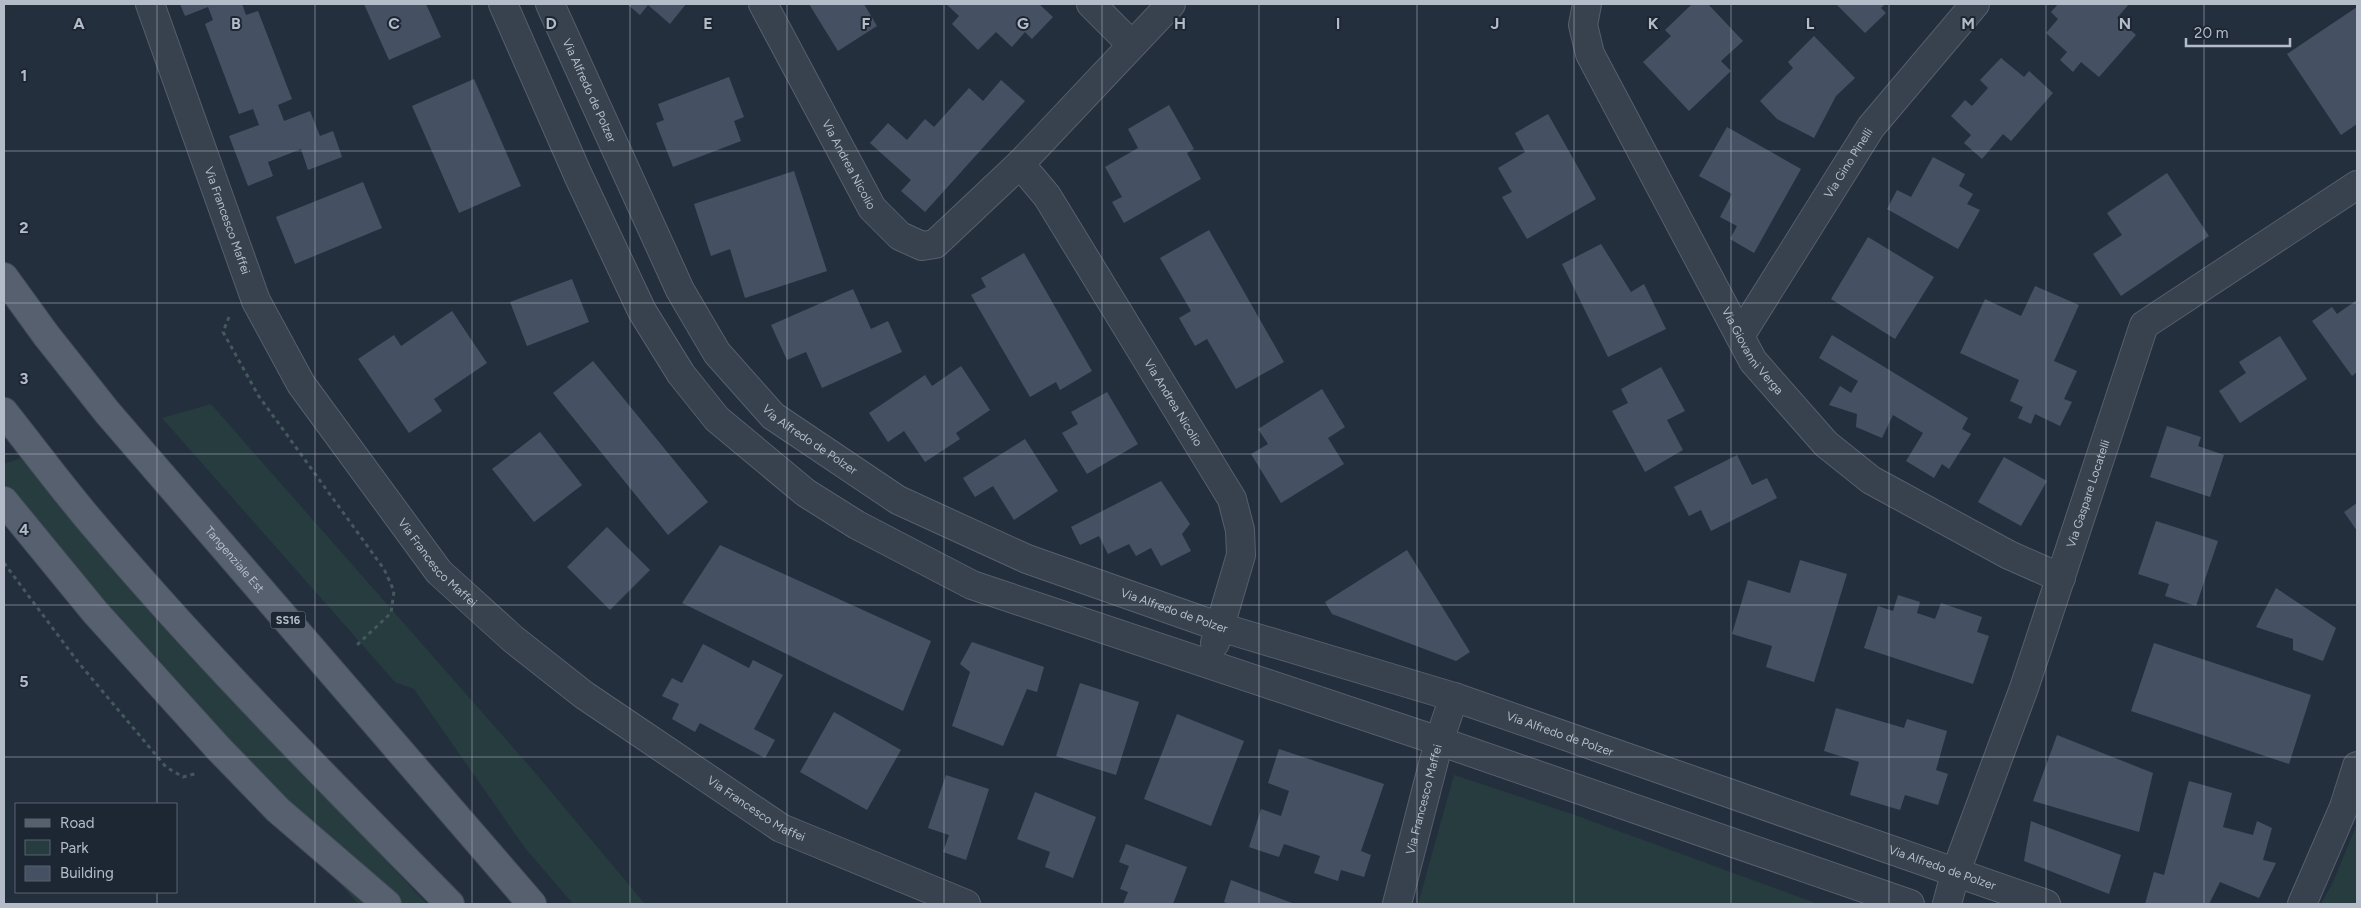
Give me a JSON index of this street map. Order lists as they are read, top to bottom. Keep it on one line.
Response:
{"streets":{"main road":["Tangenziale Est","SS16"],"street":["Via Alfredo de Polzer","Via Gino Pinelli","Via Andrea Nicolio","Via Francesco Maffei","Via Giovanni Verga","Via Gaspare Locatelli"]},"crossings":[["Via Alfredo de Polzer","Via Andrea Nicolio"],["Via Alfredo de Polzer","Via Francesco Maffei"],["Via Alfredo de Polzer","Via Gaspare Locatelli"],["Via Gino Pinelli","Via Giovanni Verga"],["Via Giovanni Verga","Via Gaspare Locatelli"]],"legend":["Road","Park","Building"],"scale_bar":"20 m","grid":{"columns":["A","B","C","D","E","F","G","H","I","J","K","L","M","N"],"rows":["1","2","3","4","5"]}}
